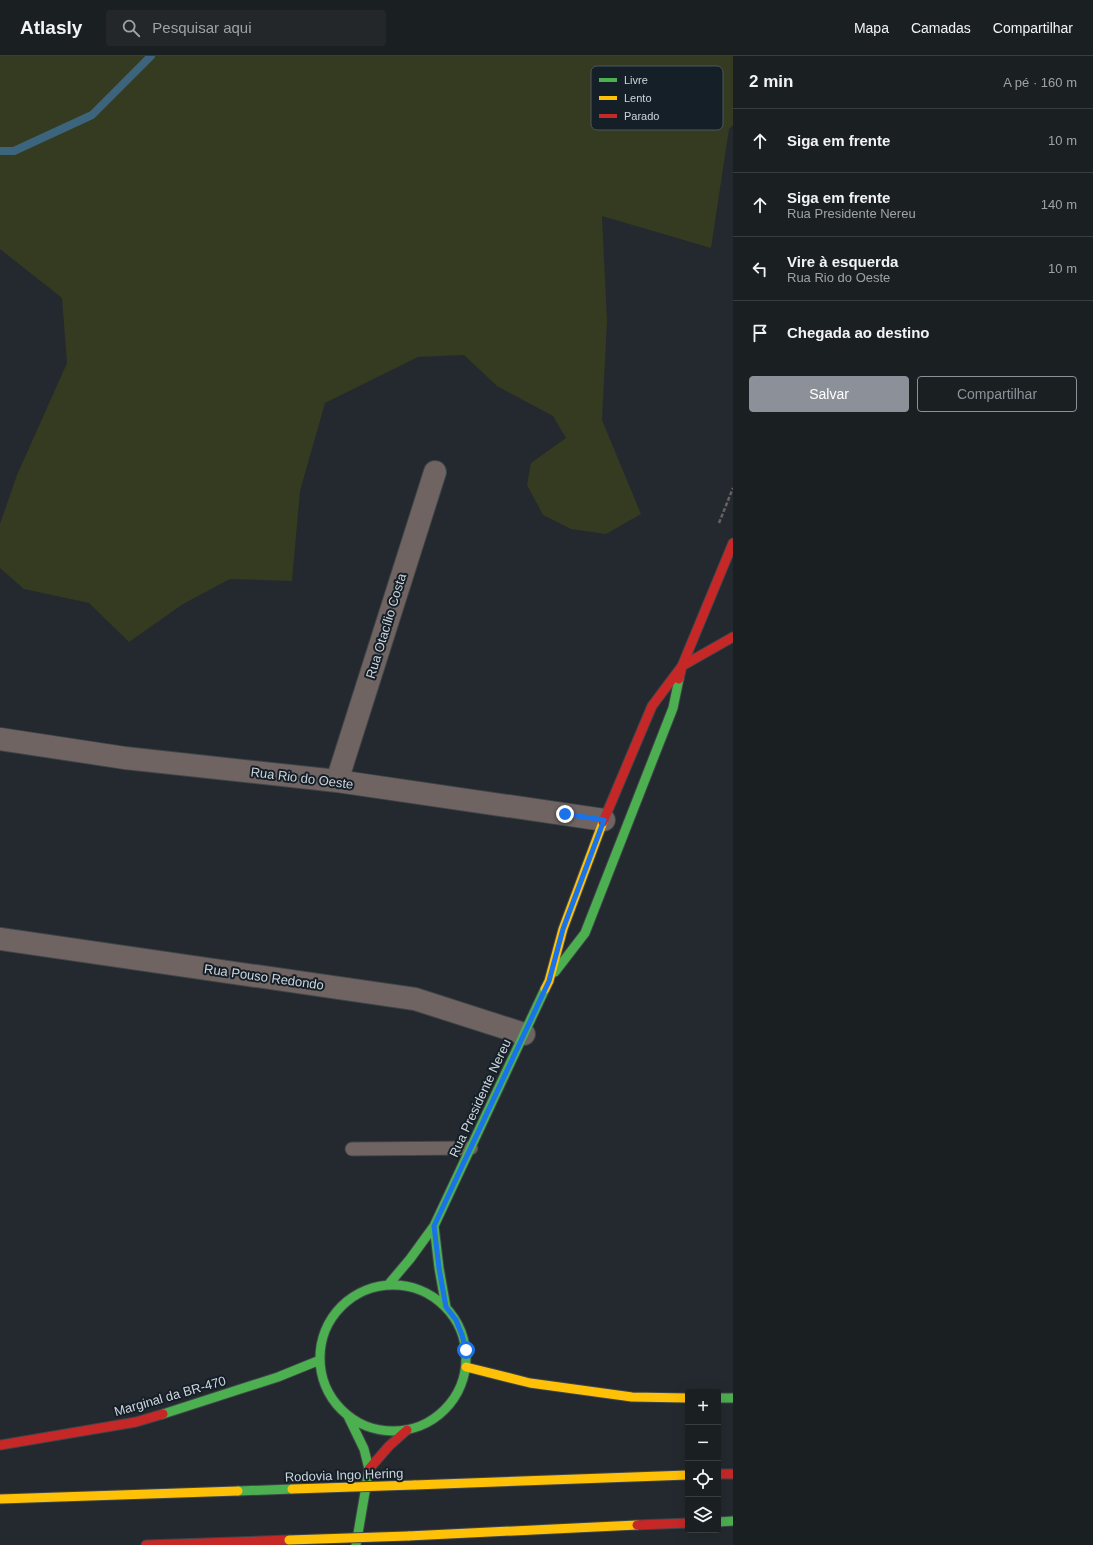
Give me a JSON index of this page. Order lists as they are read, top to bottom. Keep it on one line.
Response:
{"streets":{"main road":["Rua Presidente Nereu","Marginal da BR-470","Rodovia Ingo Hering"],"street":["Rua Otacílio Costa","Rua Rio do Oeste","Rua Pouso Redondo"]},"crossings":[["Rua Otacílio Costa","Rua Rio do Oeste"],["Rua Rio do Oeste","Rua Presidente Nereu"],["Rua Pouso Redondo","Rua Presidente Nereu"]],"legend":["Livre","Lento","Parado"],"page":{"header":"Atlasly","search":"Pesquisar aqui","nav":["Mapa","Camadas","Compartilhar"],"heading":["2 min","A pé · 160 m"],"list":[["Siga em frente","10 m"],["Siga em frente","Rua Presidente Nereu","140 m"],["Vire à esquerda","Rua Rio do Oeste","10 m"],"Chegada ao destino"],"buttons":["Salvar","Compartilhar"],"map_buttons":["+","−"]}}
